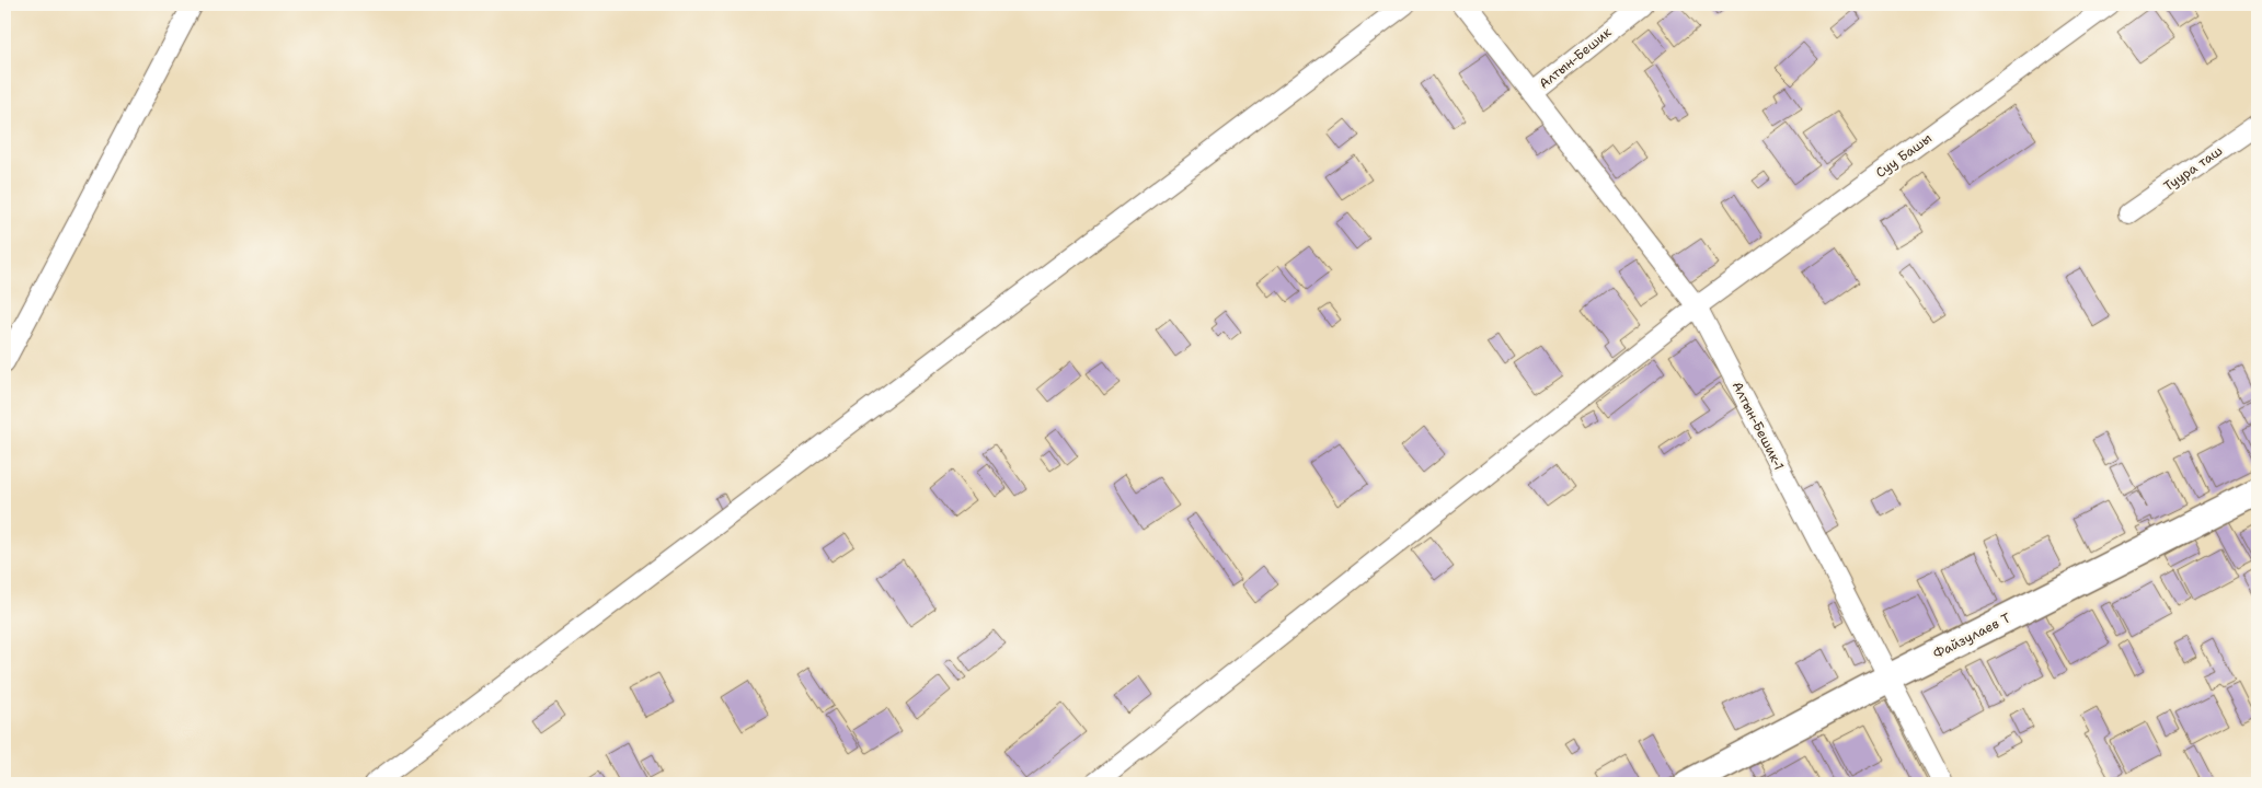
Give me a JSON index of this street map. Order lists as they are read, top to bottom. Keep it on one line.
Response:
{"streets":{"street":["Алтын-Бешик","Суу Башы","Туура таш","Алтын-Бешик-1","Файзулаев Т"]},"crossings":[["Алтын-Бешик","Алтын-Бешик-1"],["Суу Башы","Алтын-Бешик-1"],["Алтын-Бешик-1","Файзулаев Т"]]}
